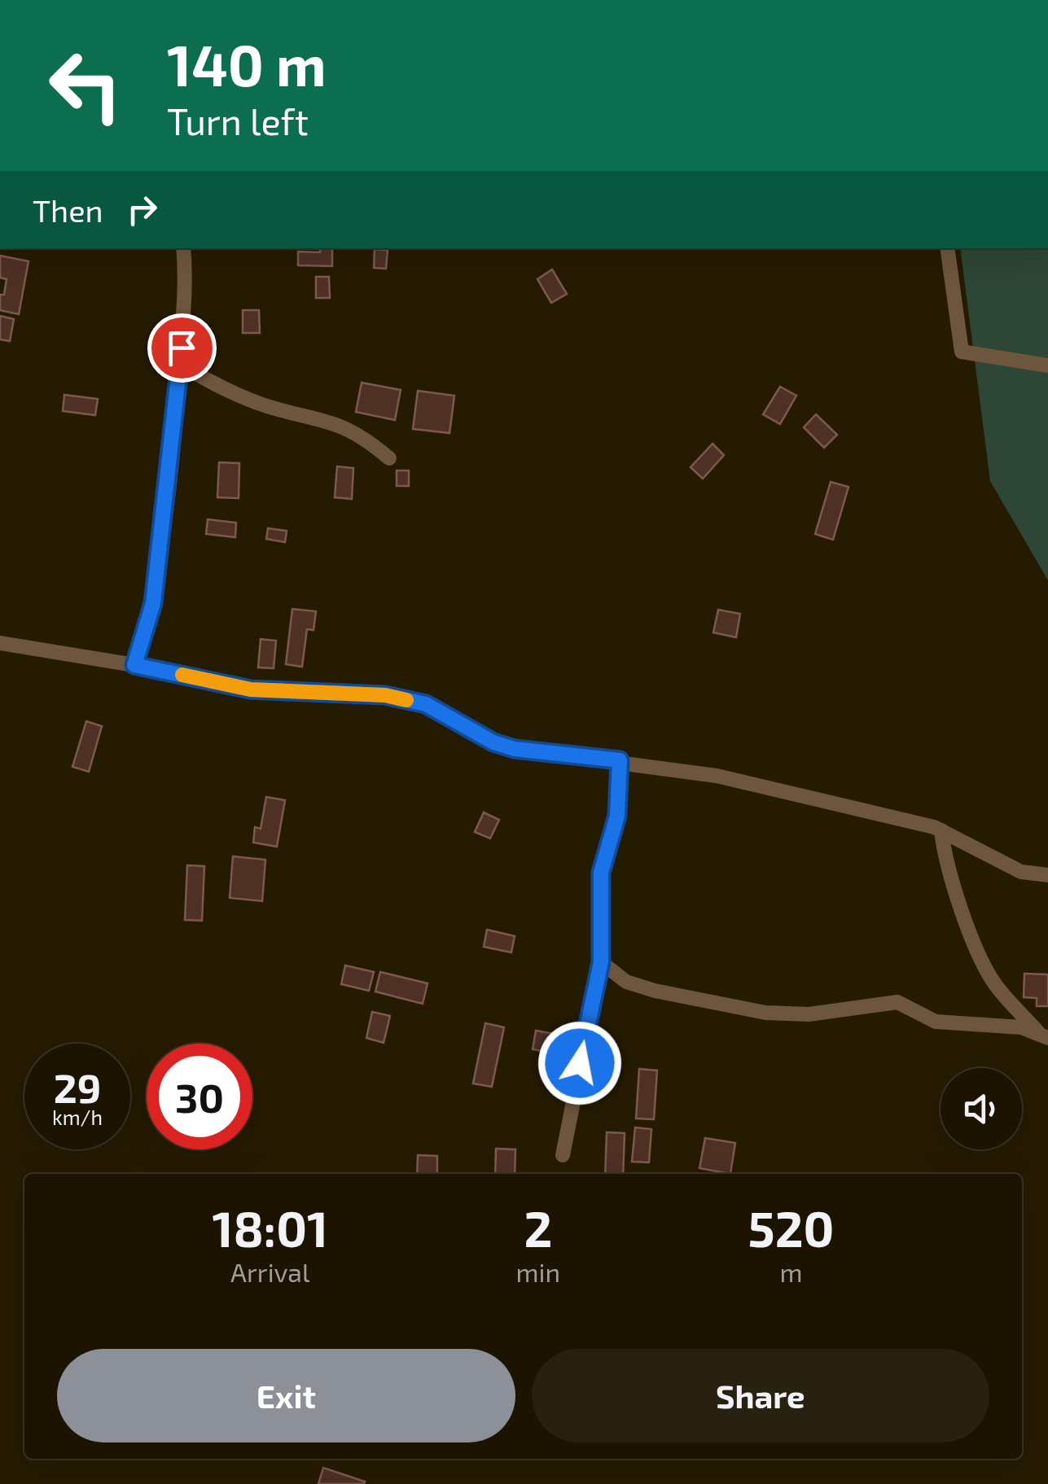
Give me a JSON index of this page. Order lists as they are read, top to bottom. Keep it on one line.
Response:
{"page":{"turn":["140 m","Turn left"],"then":"Then","speed":"29 km/h","limit":"30","eta":["18:01","Arrival","2","min","520","m"],"buttons":["Exit","Share"]}}
